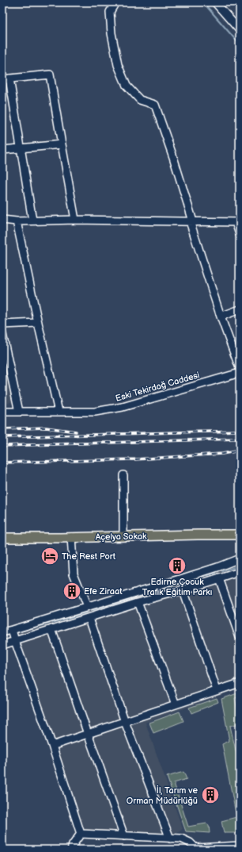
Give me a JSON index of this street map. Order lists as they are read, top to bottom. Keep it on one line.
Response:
{"streets":{"main road":["Açelya Sokak"],"street":["Eski Tekirdağ Caddesi"]},"places":{"hotel":["The Rest Port"],"building":["Edirne Çocuk Trafik Eğitim Parkı","Efe Ziraat","İl, Tarım ve Orman Müdürlüğü"]}}
